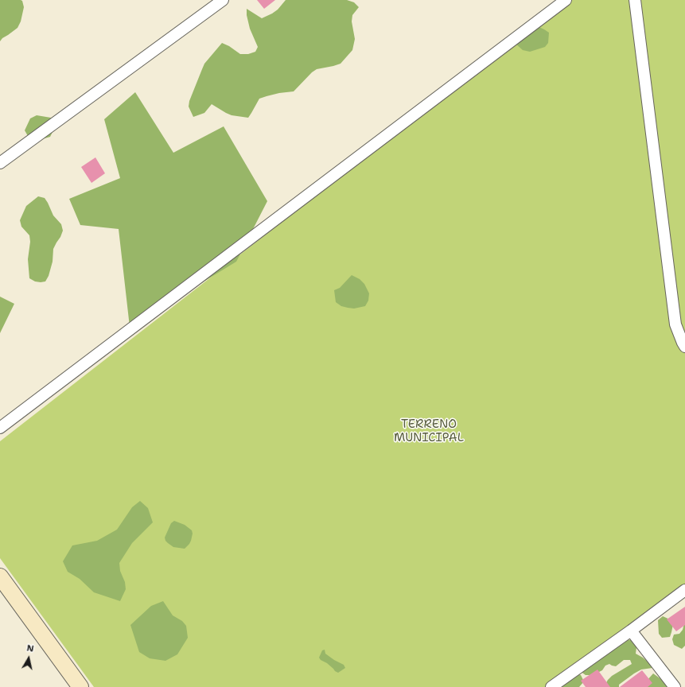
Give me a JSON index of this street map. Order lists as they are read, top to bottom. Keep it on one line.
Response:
{"parks":["TERRENO MUNICIPAL"],"north":"top"}
